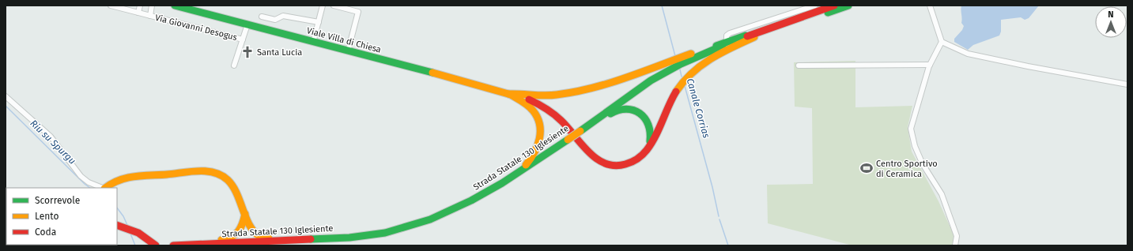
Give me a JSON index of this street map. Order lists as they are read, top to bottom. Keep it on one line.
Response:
{"streets":{"main road":["Viale Villa di Chiesa","Strada Statale 130 Iglesiente"],"street":["Via Giovanni Desogus"]},"water":["Canale Corrias","Riu su Spurgu"],"places":{"church":["Santa Lucia"],"sports":["Centro Sportivo di Ceramica"]},"legend":["Scorrevole","Lento","Coda"],"north":"top"}
